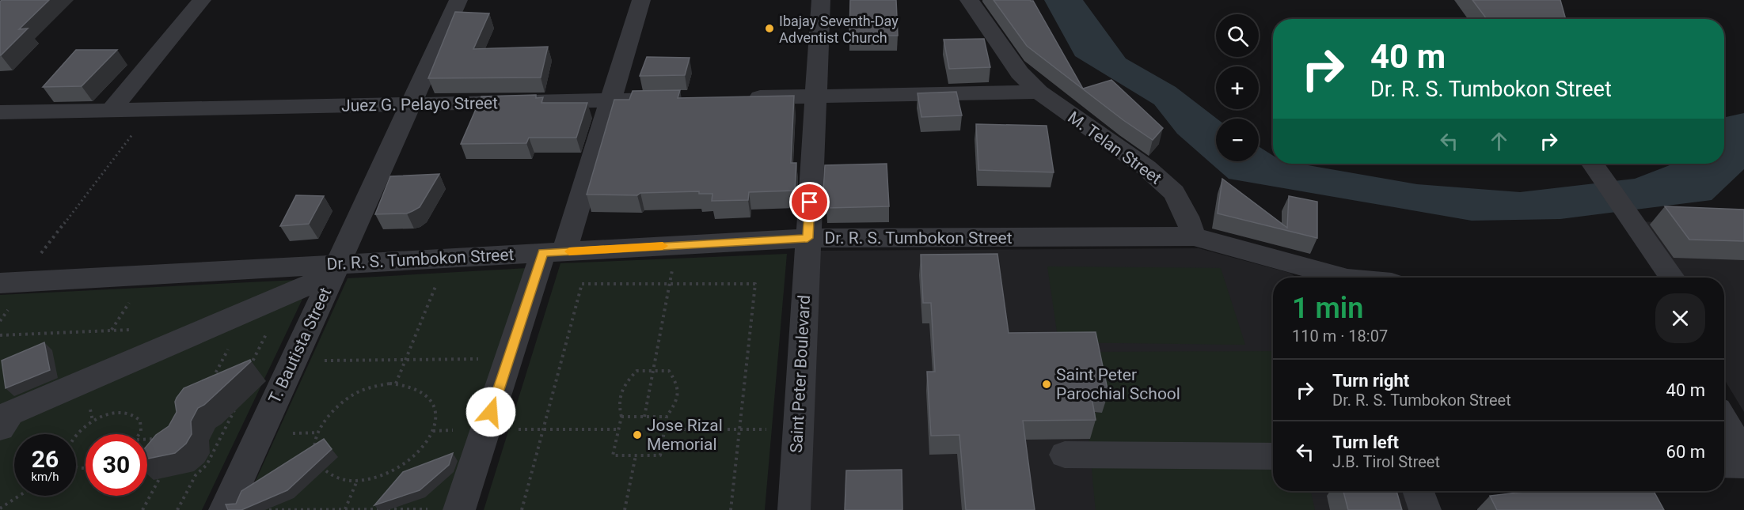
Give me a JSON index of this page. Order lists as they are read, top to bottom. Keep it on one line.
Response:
{"streets":{"street":["Juez G. Pelayo Street","M. Telan Street","Dr. R. S. Tumbokon Street","T. Bautista Street","Saint Peter Boulevard"]},"crossings":[["Juez G. Pelayo Street","T. Bautista Street"],["M. Telan Street","Dr. R. S. Tumbokon Street"],["Dr. R. S. Tumbokon Street","T. Bautista Street"],["Dr. R. S. Tumbokon Street","Saint Peter Boulevard"]],"places":["Ibajay Seventh-Day Adventist Church","Saint Peter Parochial School","Jose Rizal Memorial"],"page":{"map_buttons":["+","−"],"turn":["40 m","Dr. R. S. Tumbokon Street"],"heading":["1 min","110 m · 18:07"],"list":[{"name":"Turn right","note":"Dr. R. S. Tumbokon Street","value":"40 m"},{"name":"Turn left","note":"J.B. Tirol Street","value":"60 m"}],"speed":"26 km/h","limit":"30"}}
